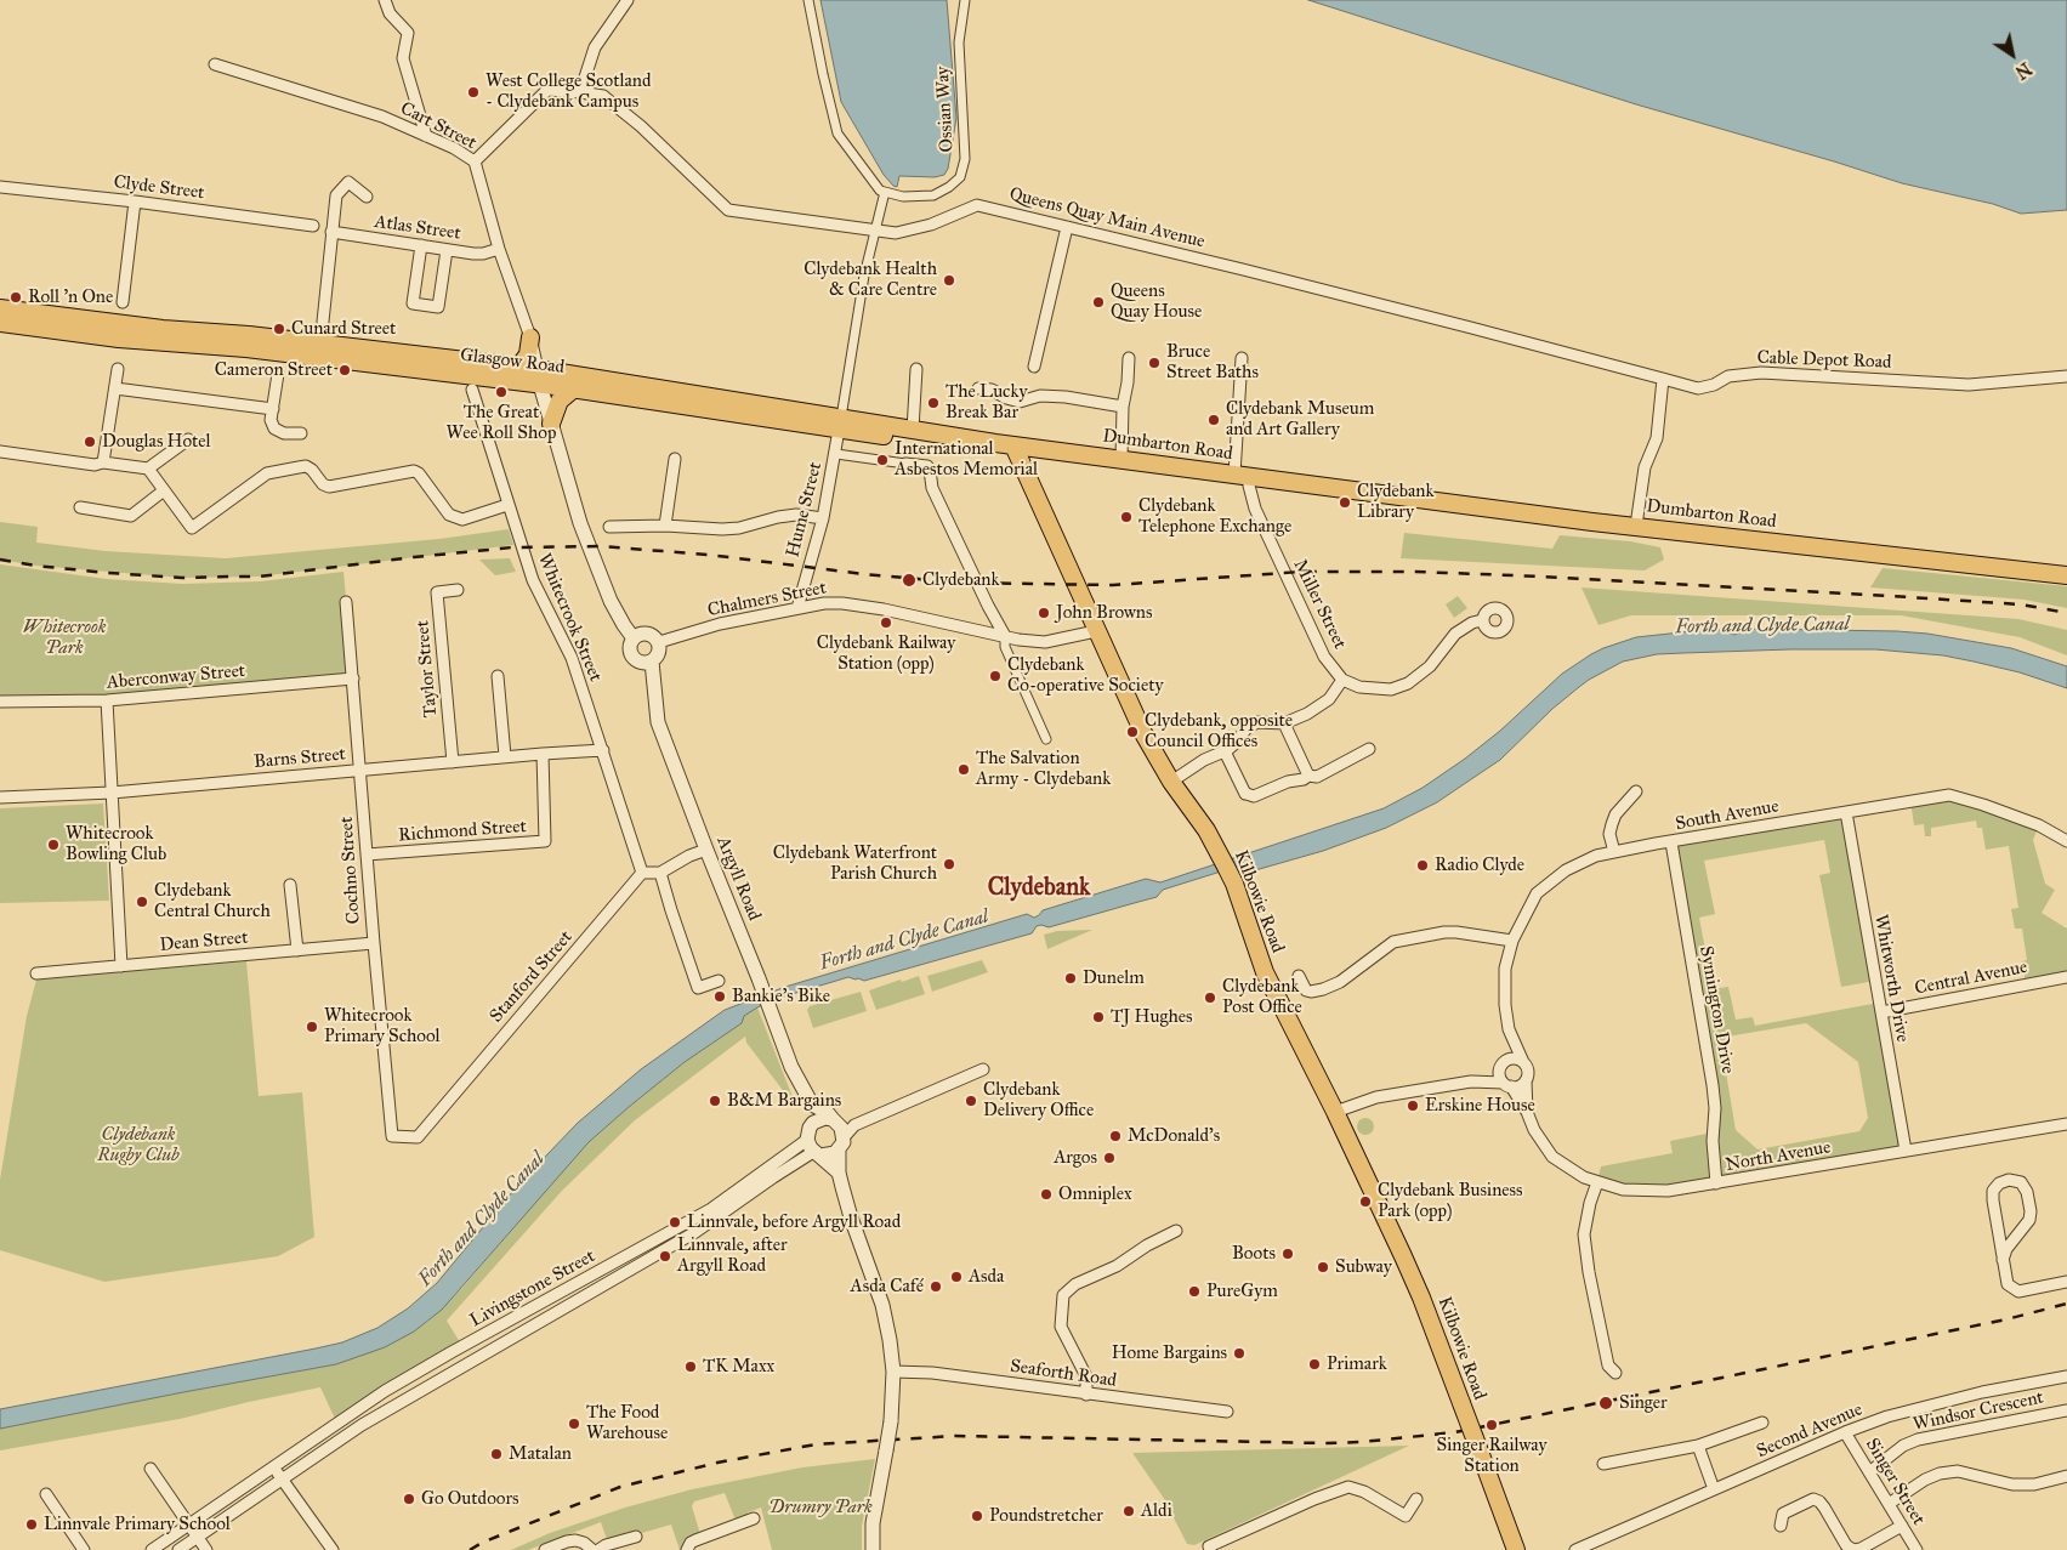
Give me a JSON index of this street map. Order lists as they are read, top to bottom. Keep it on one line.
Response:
{"streets":{"main road":["Glasgow Road","Dumbarton Road","Kilbowie Road"],"street":["Ossian Way","Cart Street","Clyde Street","Queens Quay Main Avenue","Atlas Street","Cable Depot Road","Hume Street","Chalmers Street","Miller Street","Whitecrook Street","Taylor Street","Aberconway Street","Barns Street","South Avenue","Richmond Street","Cochno Street","Argyll Road","Dean Street","Stanford Street","Whitworth Drive","Central Avenue","Symington Drive","North Avenue","Livingstone Street","Seaforth Road","Windsor Crescent","Second Avenue","Singer Street"]},"crossings":[["Cart Street","Queens Quay Main Avenue"],["Cart Street","Atlas Street"],["Cart Street","Glasgow Road"],["Queens Quay Main Avenue","Cable Depot Road"],["Glasgow Road","Dumbarton Road"],["Glasgow Road","Hume Street"],["Glasgow Road","Whitecrook Street"],["Glasgow Road","Kilbowie Road"],["Dumbarton Road","Miller Street"],["Dumbarton Road","Kilbowie Road"],["Hume Street","Chalmers Street"],["Chalmers Street","Argyll Road"],["Chalmers Street","Kilbowie Road"],["Whitecrook Street","Barns Street"],["Whitecrook Street","Stanford Street"],["Taylor Street","Barns Street"],["Aberconway Street","Cochno Street"],["Barns Street","Richmond Street"],["Barns Street","Cochno Street"],["South Avenue","Whitworth Drive"],["South Avenue","Symington Drive"],["South Avenue","North Avenue"],["Richmond Street","Cochno Street"],["Cochno Street","Dean Street"],["Cochno Street","Stanford Street"],["Argyll Road","Livingstone Street"],["Whitworth Drive","Central Avenue"],["Whitworth Drive","North Avenue"],["Symington Drive","North Avenue"],["Windsor Crescent","Singer Street"],["Second Avenue","Singer Street"]],"districts":["Clydebank"],"water":["Forth and Clyde Canal"],"parks":["Whitecrook Park","Clydebank Rugby Club","Drumry Park"],"places":["West College Scotland - Clydebank Campus","Clydebank Health & Care Centre","Roll 'n One","Queens Quay House","Cunard Street","Bruce Street Baths","Cameron Street","The Great Wee Roll Shop","The Lucky Break Bar","Clydebank Museum and Art Gallery","Douglas Hotel","International Asbestos Memorial","Clydebank Library","Clydebank Telephone Exchange","Clydebank","John Browns","Clydebank Railway Station (opp)","Clydebank Co-operative Society","Clydebank, opposite Council Offices","The Salvation Army - Clydebank","Whitecrook Bowling Club","Clydebank Waterfront Parish Church","Radio Clyde","Clydebank Central Church","Dunelm","Bankie's Bike","Clydebank Post Office","TJ Hughes","Whitecrook Primary School","B&M Bargains","Clydebank Delivery Office","Erskine House","McDonald's","Argos","Omniplex","Clydebank Business Park (opp)","Linnvale, before Argyll Road","Boots","Linnvale, after Argyll Road","Subway","Asda","Asda Café","PureGym","Home Bargains","Primark","TK Maxx","Singer","The Food Warehouse","Singer Railway Station","Matalan","Go Outdoors","Aldi","Poundstretcher","Linnvale Primary School"],"north":"bottom right"}
